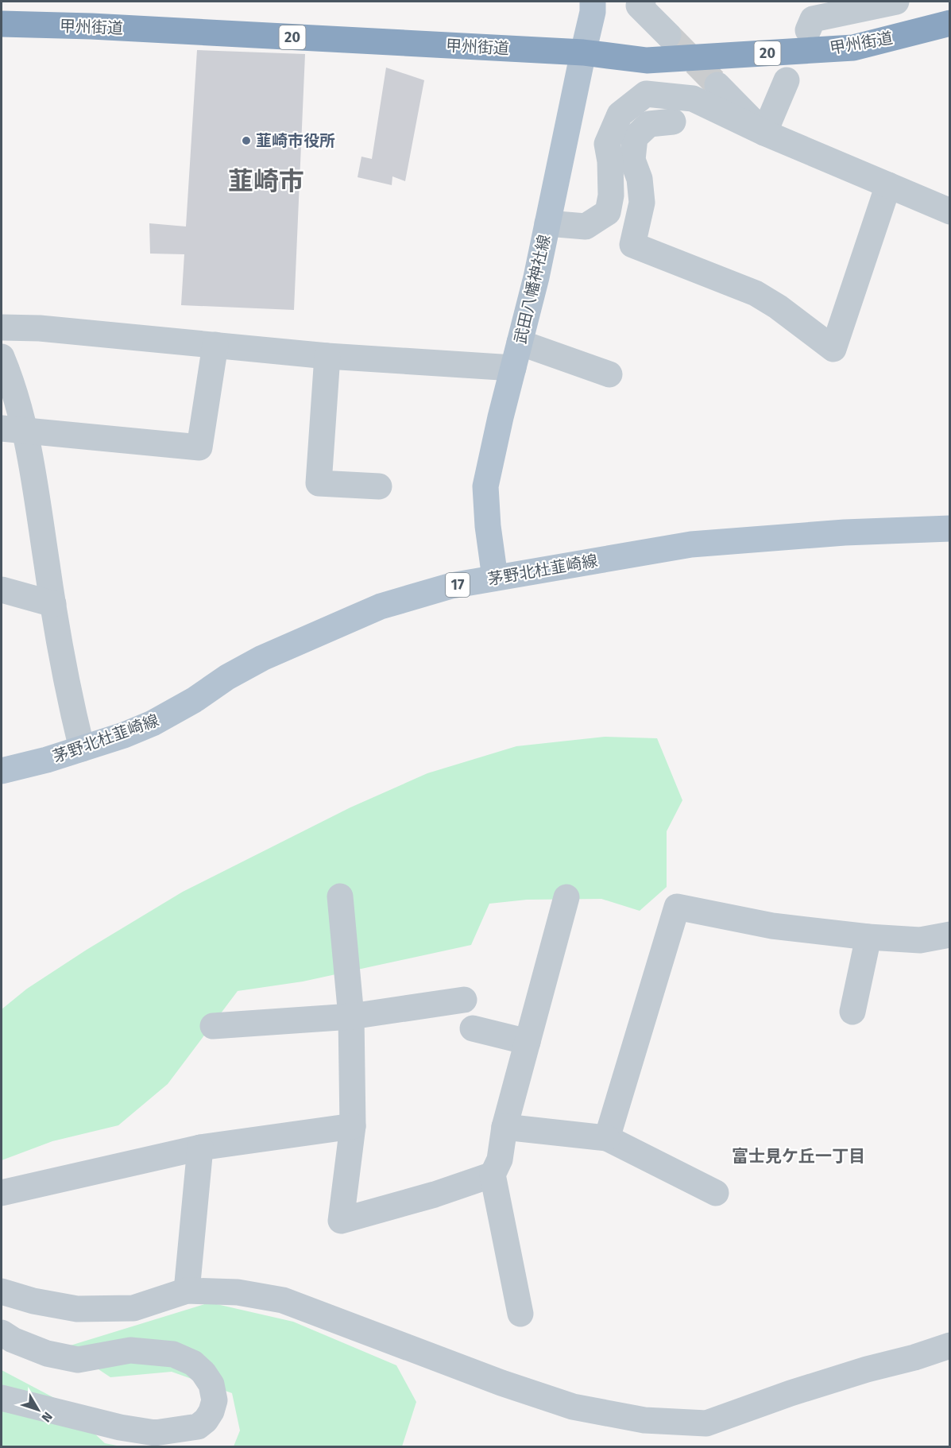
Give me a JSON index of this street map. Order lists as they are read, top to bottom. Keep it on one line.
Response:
{"streets":{"highway":["甲州街道","20"],"main road":["武田八幡神社線","茅野北杜韮崎線","17"]},"crossings":[["甲州街道","武田八幡神社線"],["武田八幡神社線","茅野北杜韮崎線"]],"districts":["韮崎市","富士見ケ丘一丁目"],"places":["韮崎市役所"],"north":"bottom right"}
